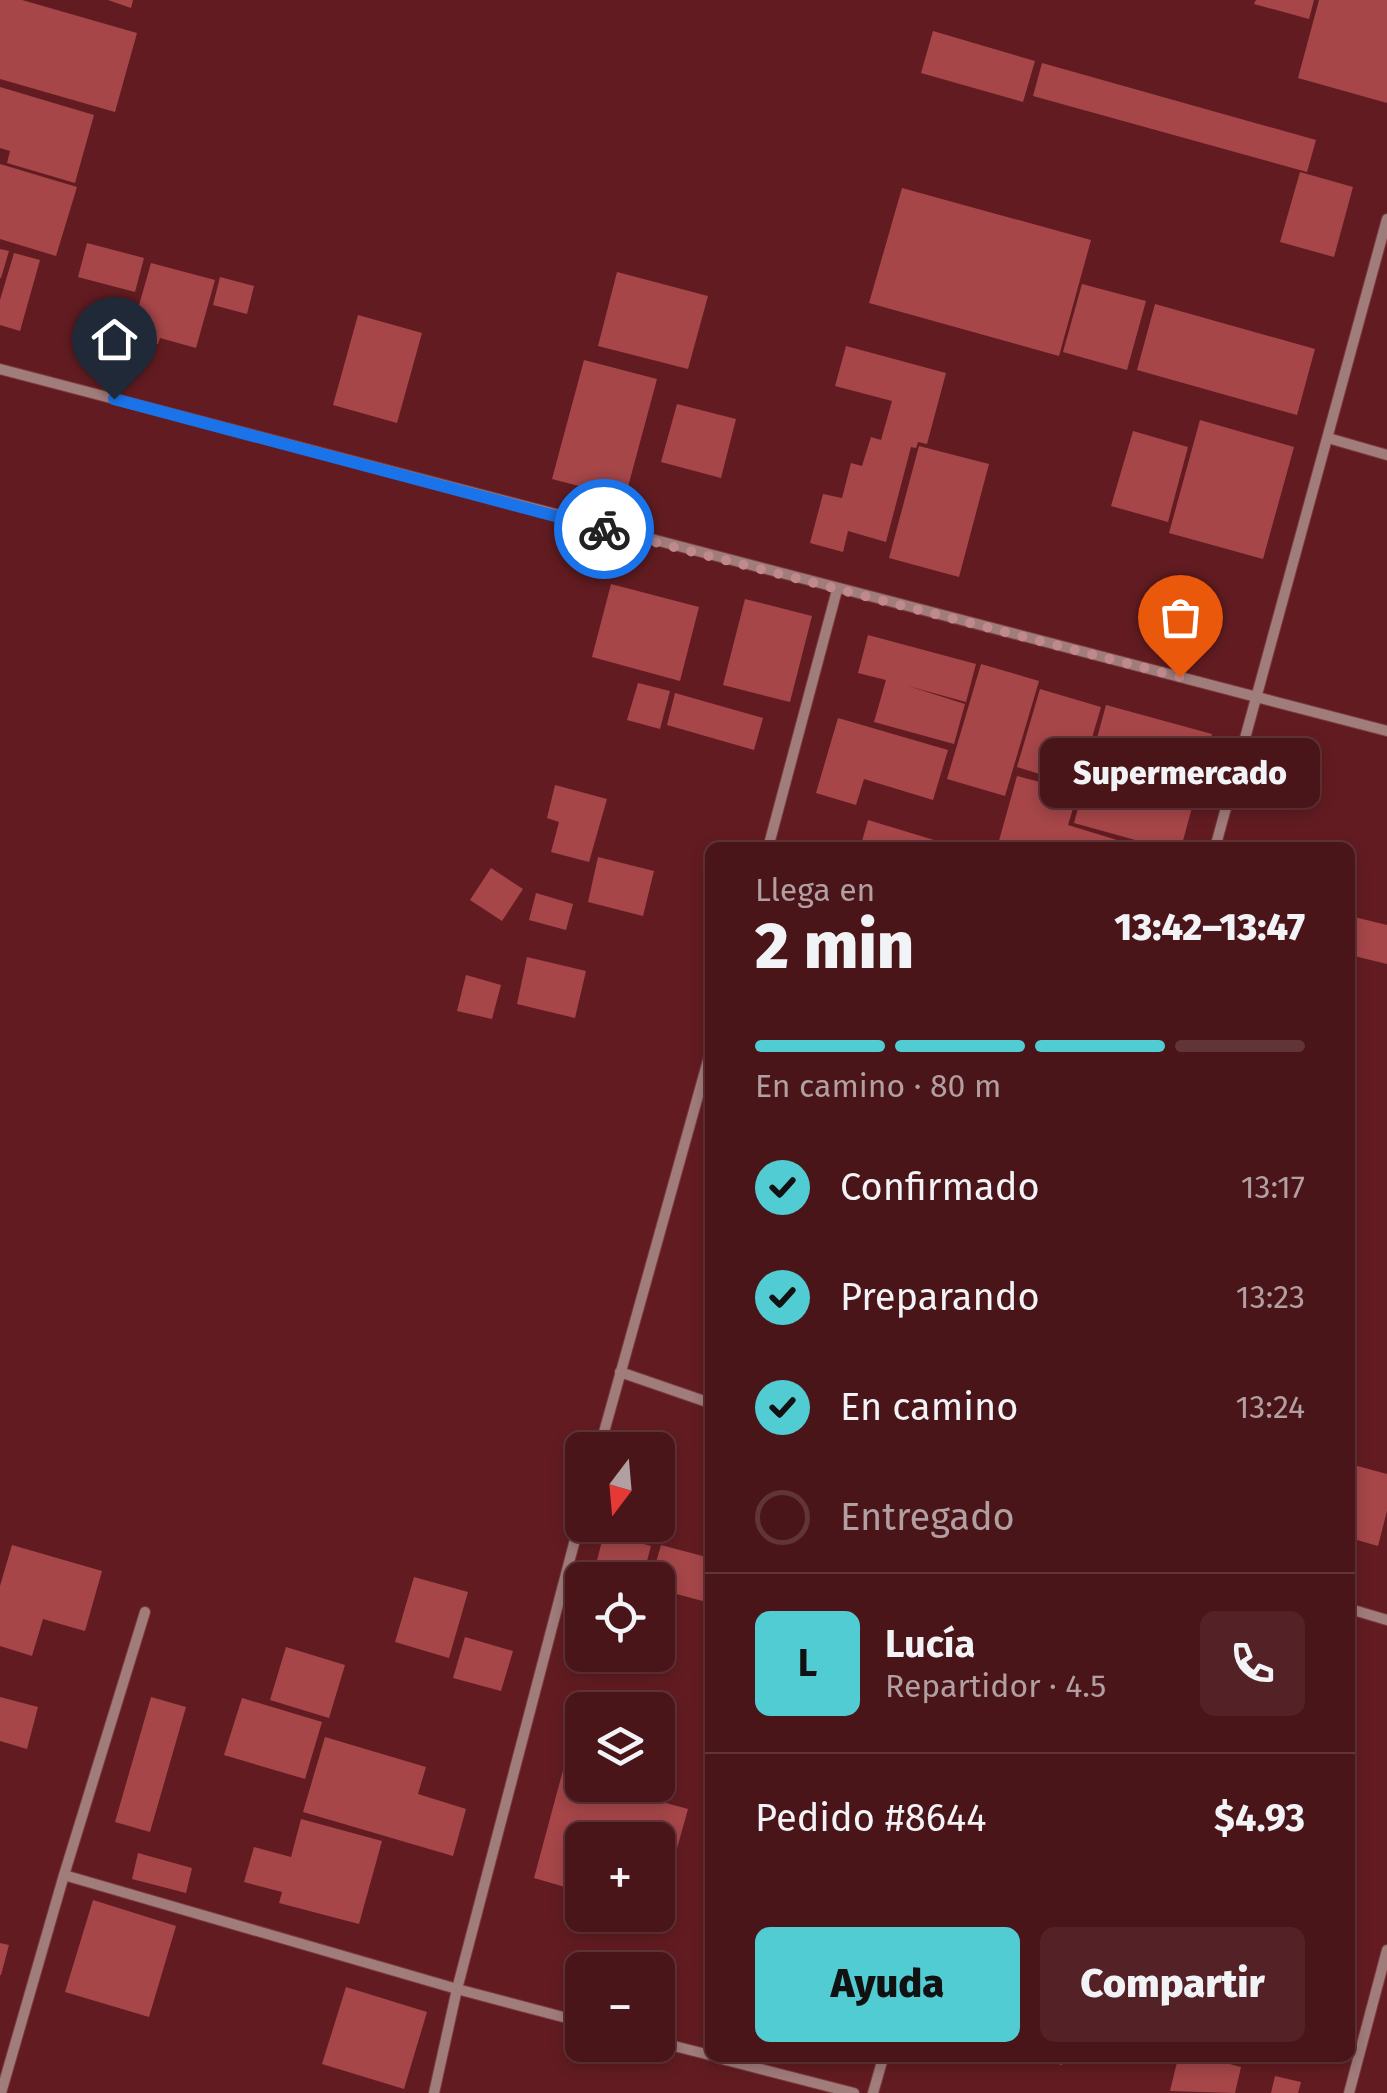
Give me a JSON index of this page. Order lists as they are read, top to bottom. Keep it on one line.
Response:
{"places":["Supermercado"],"north":"bottom","page":{"bubble":"Supermercado","heading":["2 min","Llega en","13:42–13:47"],"panel":["Lucía","Repartidor · 4.5","Pedido #8644","$4.93"],"bar":"En camino · 80 m","list":[["Confirmado","13:17"],["Preparando","13:23"],["En camino","13:24"],"Entregado"],"map_buttons":["+","−"],"round":"L","buttons":["Ayuda","Compartir"]}}
